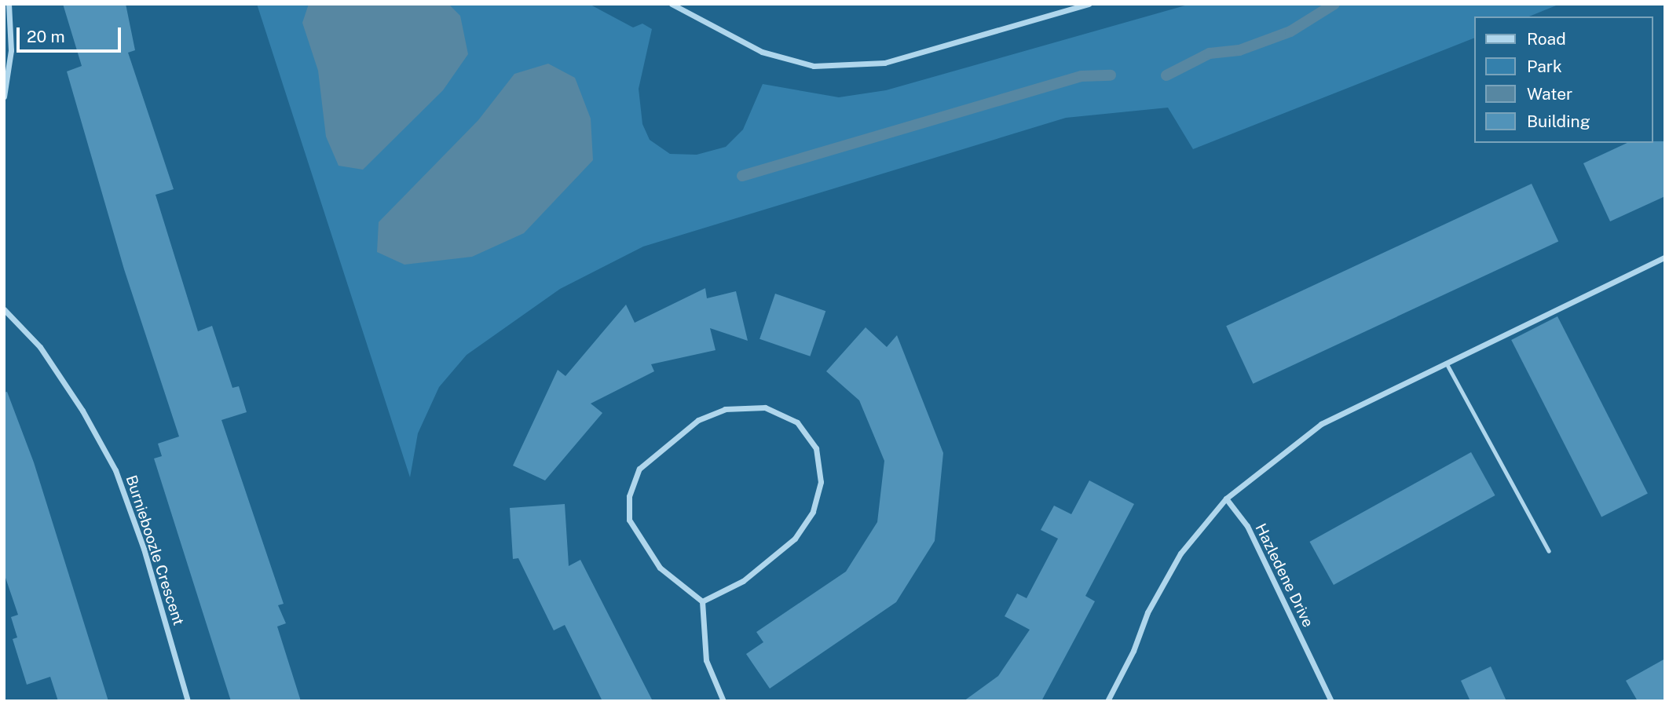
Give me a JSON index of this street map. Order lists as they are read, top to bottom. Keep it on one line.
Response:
{"streets":{"street":["Burnieboozle Crescent","Hazledene Drive"]},"legend":["Road","Park","Water","Building"],"scale_bar":"20 m"}
